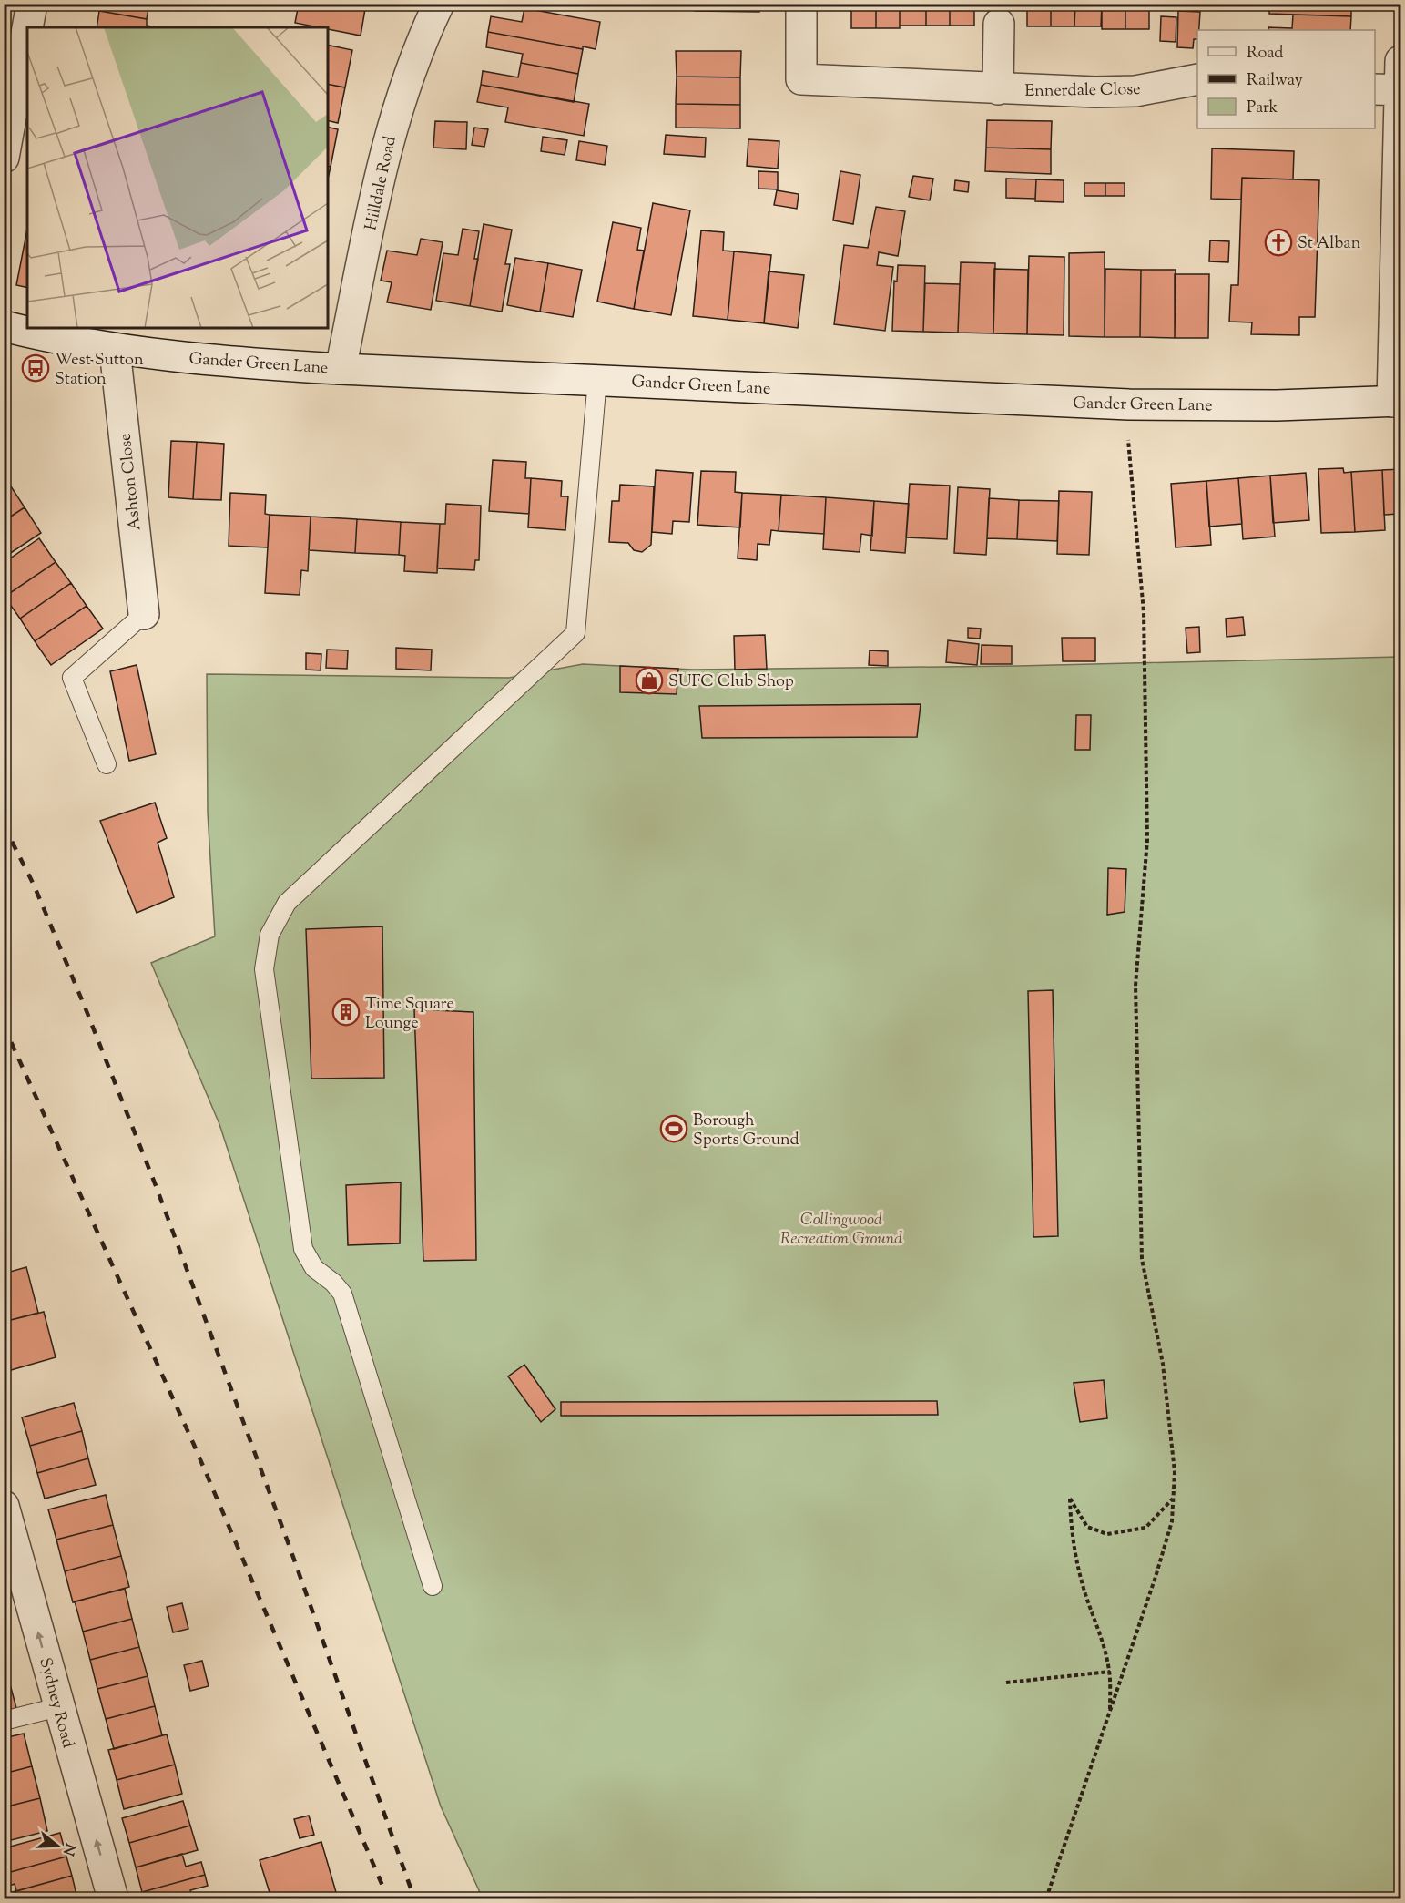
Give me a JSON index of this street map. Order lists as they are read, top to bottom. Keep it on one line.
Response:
{"streets":{"street":["Ennerdale Close","Hilldale Road","Gander Green Lane","Ashton Close","Sydney Road"]},"crossings":[["Hilldale Road","Gander Green Lane"],["Gander Green Lane","Ashton Close"]],"one_way":["Sydney Road"],"parks":["Collingwood Recreation Ground"],"places":{"church":["St Alban"],"bus stop":["West Sutton Station"],"shop":["SUFC Club Shop"],"building":["Time Square Lounge"],"sports":["Borough Sports Ground"]},"legend":["Road","Railway","Park"],"north":"right"}
